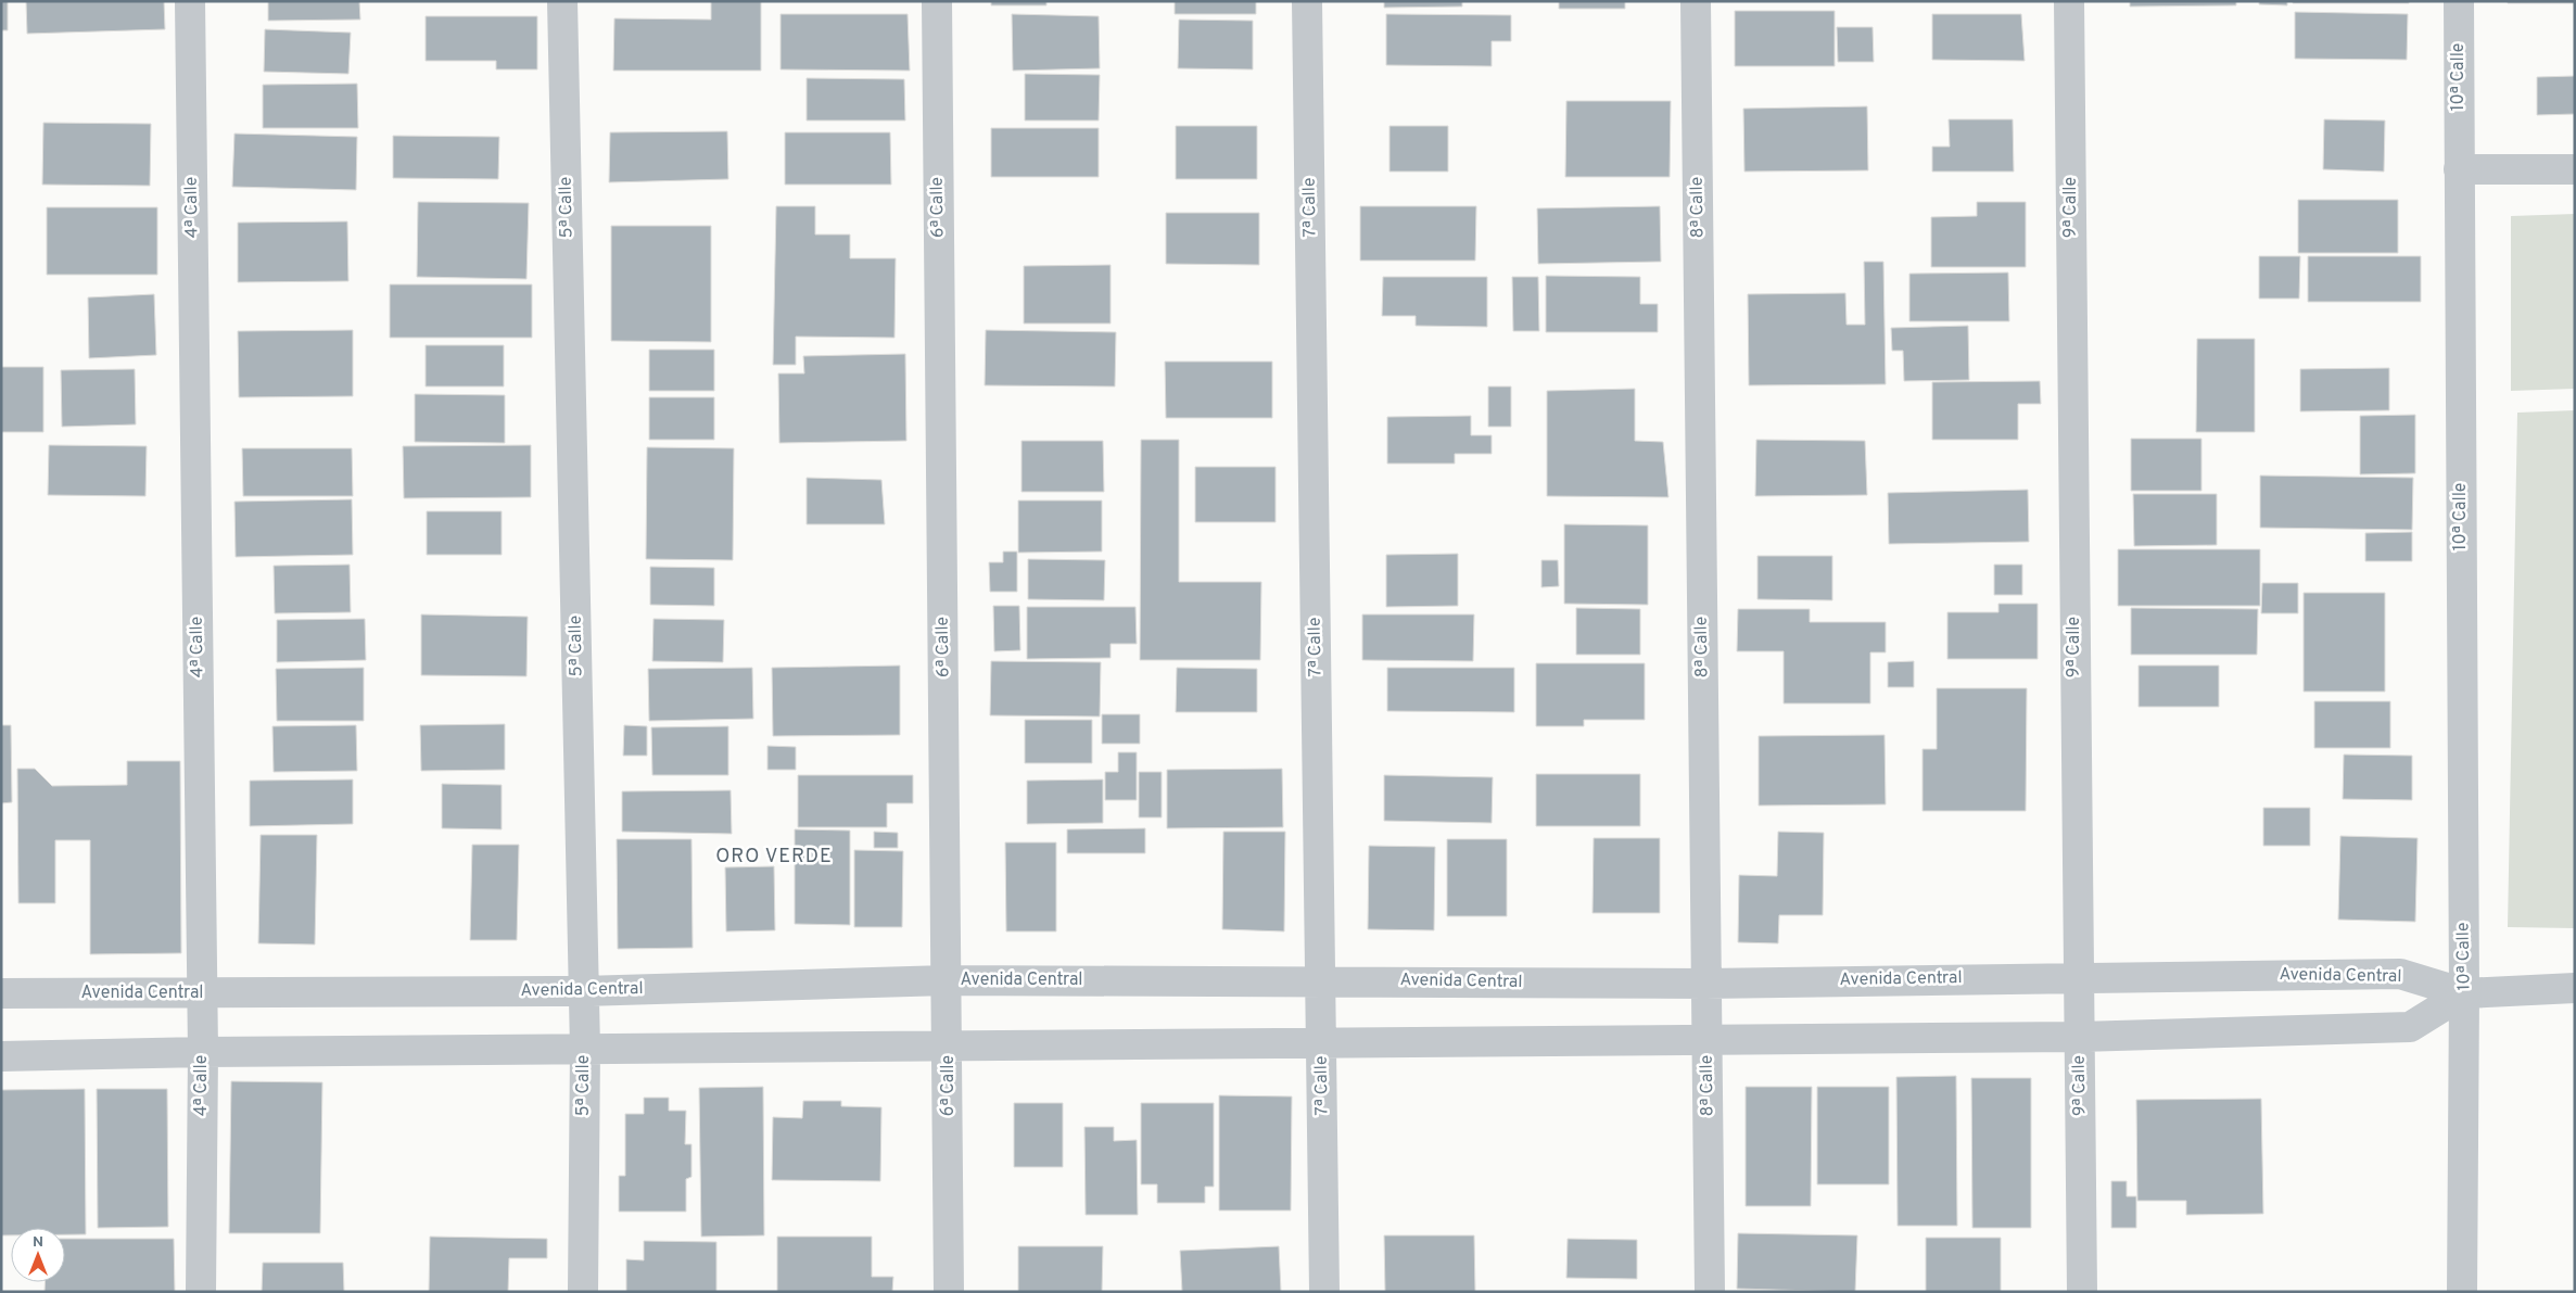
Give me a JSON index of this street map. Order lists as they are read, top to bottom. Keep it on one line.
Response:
{"streets":{"street":["10ª Calle","4ª Calle","5ª Calle","6ª Calle","7ª Calle","8ª Calle","9ª Calle","Avenida Central"]},"crossings":[["10ª Calle","Avenida Central"],["4ª Calle","Avenida Central"],["5ª Calle","Avenida Central"],["6ª Calle","Avenida Central"],["7ª Calle","Avenida Central"],["8ª Calle","Avenida Central"],["9ª Calle","Avenida Central"]],"districts":["ORO VERDE"],"north":"top"}
